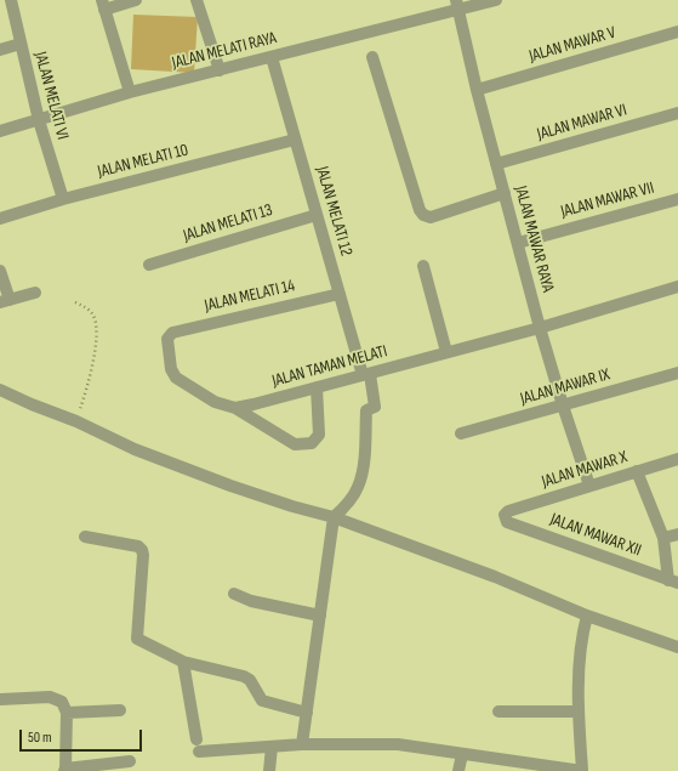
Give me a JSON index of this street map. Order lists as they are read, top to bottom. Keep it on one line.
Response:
{"streets":{"street":["JALAN MAWAR V","JALAN MELATI RAYA","JALAN MELATI VI","JALAN MAWAR VI","JALAN MELATI 10","JALAN MAWAR VII","JALAN MELATI 12","JALAN MELATI 13","JALAN MAWAR RAYA","JALAN MELATI 14","JALAN TAMAN MELATI","JALAN MAWAR IX","JALAN MAWAR X","JALAN MAWAR XII"]},"crossings":[["JALAN MAWAR V","JALAN MAWAR RAYA"],["JALAN MELATI RAYA","JALAN MELATI VI"],["JALAN MELATI RAYA","JALAN MELATI 12"],["JALAN MELATI RAYA","JALAN MAWAR RAYA"],["JALAN MELATI VI","JALAN MELATI 10"],["JALAN MAWAR VI","JALAN MAWAR RAYA"],["JALAN MELATI 10","JALAN MELATI 12"],["JALAN MAWAR VII","JALAN MAWAR RAYA"],["JALAN MELATI 12","JALAN MELATI 13"],["JALAN MELATI 12","JALAN MELATI 14"],["JALAN MELATI 12","JALAN TAMAN MELATI"],["JALAN MAWAR RAYA","JALAN TAMAN MELATI"],["JALAN MAWAR RAYA","JALAN MAWAR IX"],["JALAN MAWAR RAYA","JALAN MAWAR X"],["JALAN MELATI 14","JALAN TAMAN MELATI"],["JALAN MAWAR X","JALAN MAWAR XII"]],"scale_bar":"50 m"}
